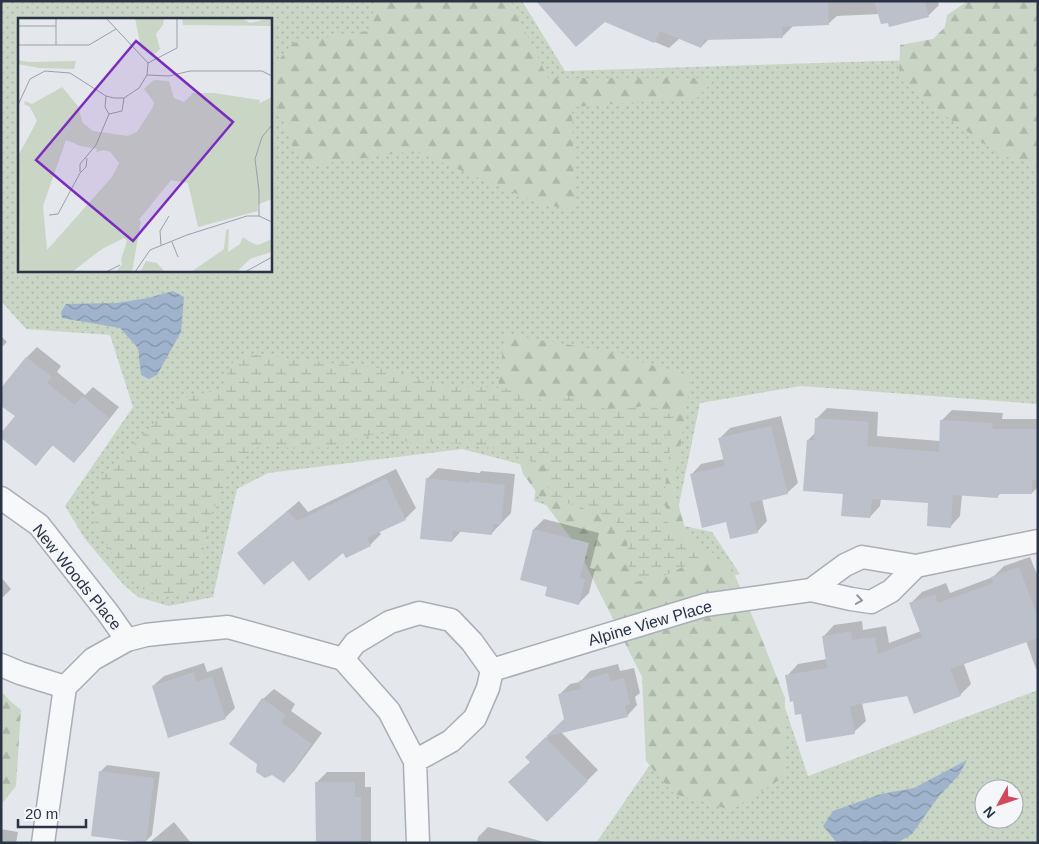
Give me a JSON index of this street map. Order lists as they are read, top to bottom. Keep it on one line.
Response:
{"streets":{"street":["New Woods Place","Alpine View Place"]},"scale_bar":"20 m","north":"bottom left"}
